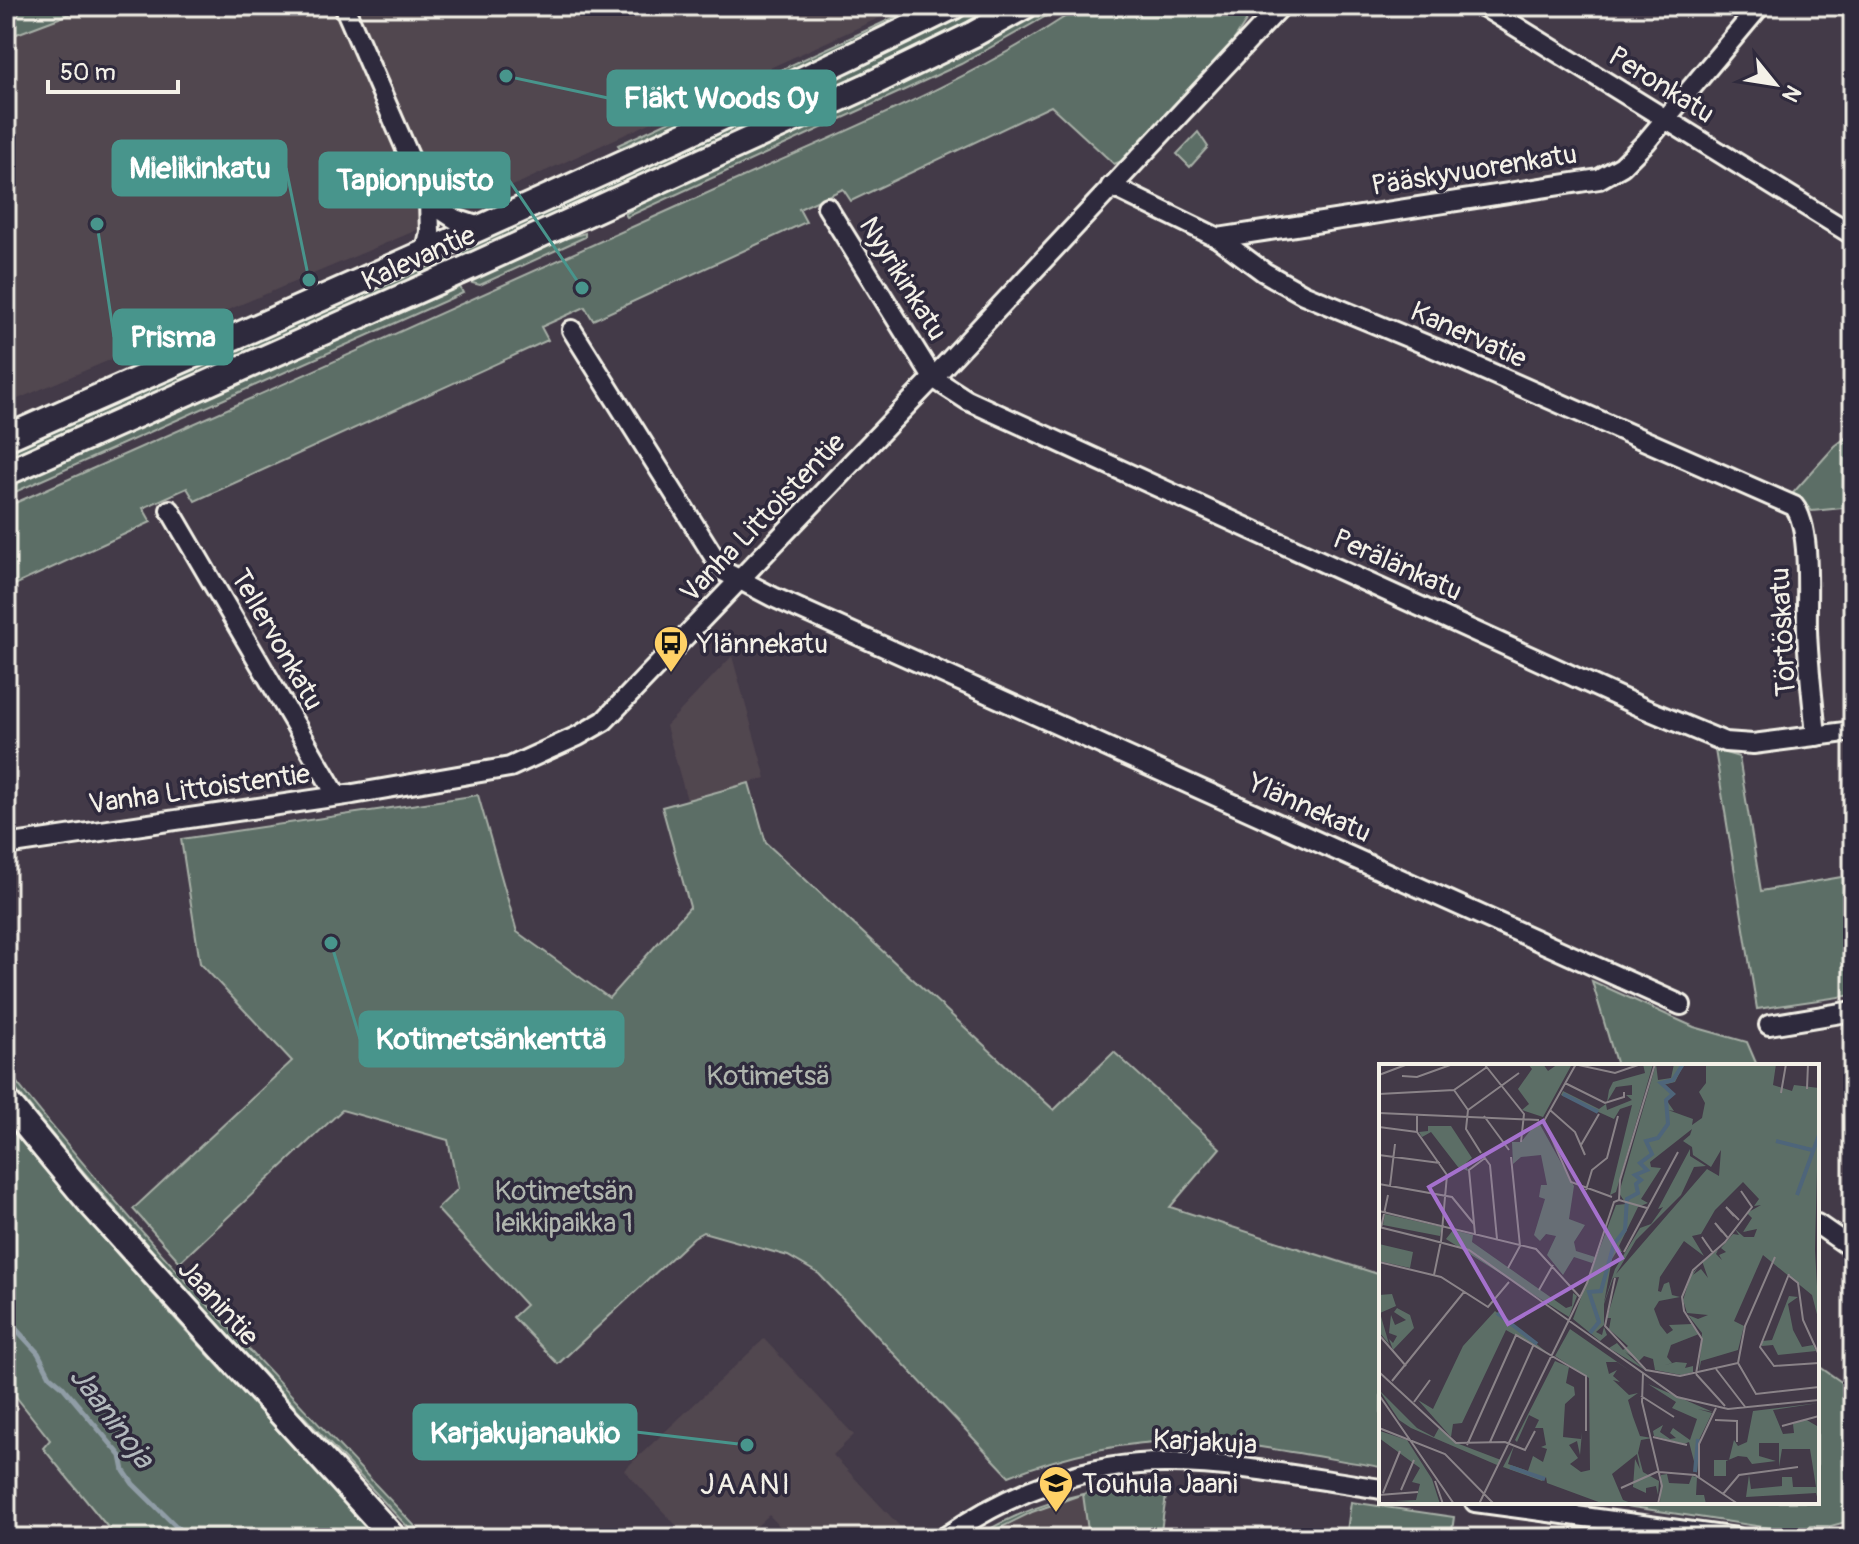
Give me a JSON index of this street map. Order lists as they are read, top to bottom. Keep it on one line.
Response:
{"streets":{"main road":["Kalevantie","Jaanintie"],"street":["Peronkatu","Pääskyvuorenkatu","Nyyrikinkatu","Kanervatie","Vanha Littoistentie","Perälänkatu","Törtöskatu","Tellervonkatu","Ylännekatu","Karjakuja"]},"crossings":[["Peronkatu","Pääskyvuorenkatu"],["Pääskyvuorenkatu","Kanervatie"],["Nyyrikinkatu","Vanha Littoistentie"],["Nyyrikinkatu","Perälänkatu"],["Kanervatie","Vanha Littoistentie"],["Kanervatie","Törtöskatu"],["Vanha Littoistentie","Perälänkatu"],["Vanha Littoistentie","Tellervonkatu"],["Vanha Littoistentie","Ylännekatu"],["Perälänkatu","Törtöskatu"]],"districts":["JAANI"],"water":["Jaaninoja"],"parks":["Kotimetsä","Kotimetsän leikkipaikka 1"],"places":{"other":["Fläkt Woods Oy","Prisma","Mielikinkatu","Tapionpuisto","Kotimetsänkenttä","Karjakujanaukio"],"bus stop":["Ylännekatu"],"school or university":["Touhula Jaani"]},"scale_bar":"50 m","north":"bottom right"}
